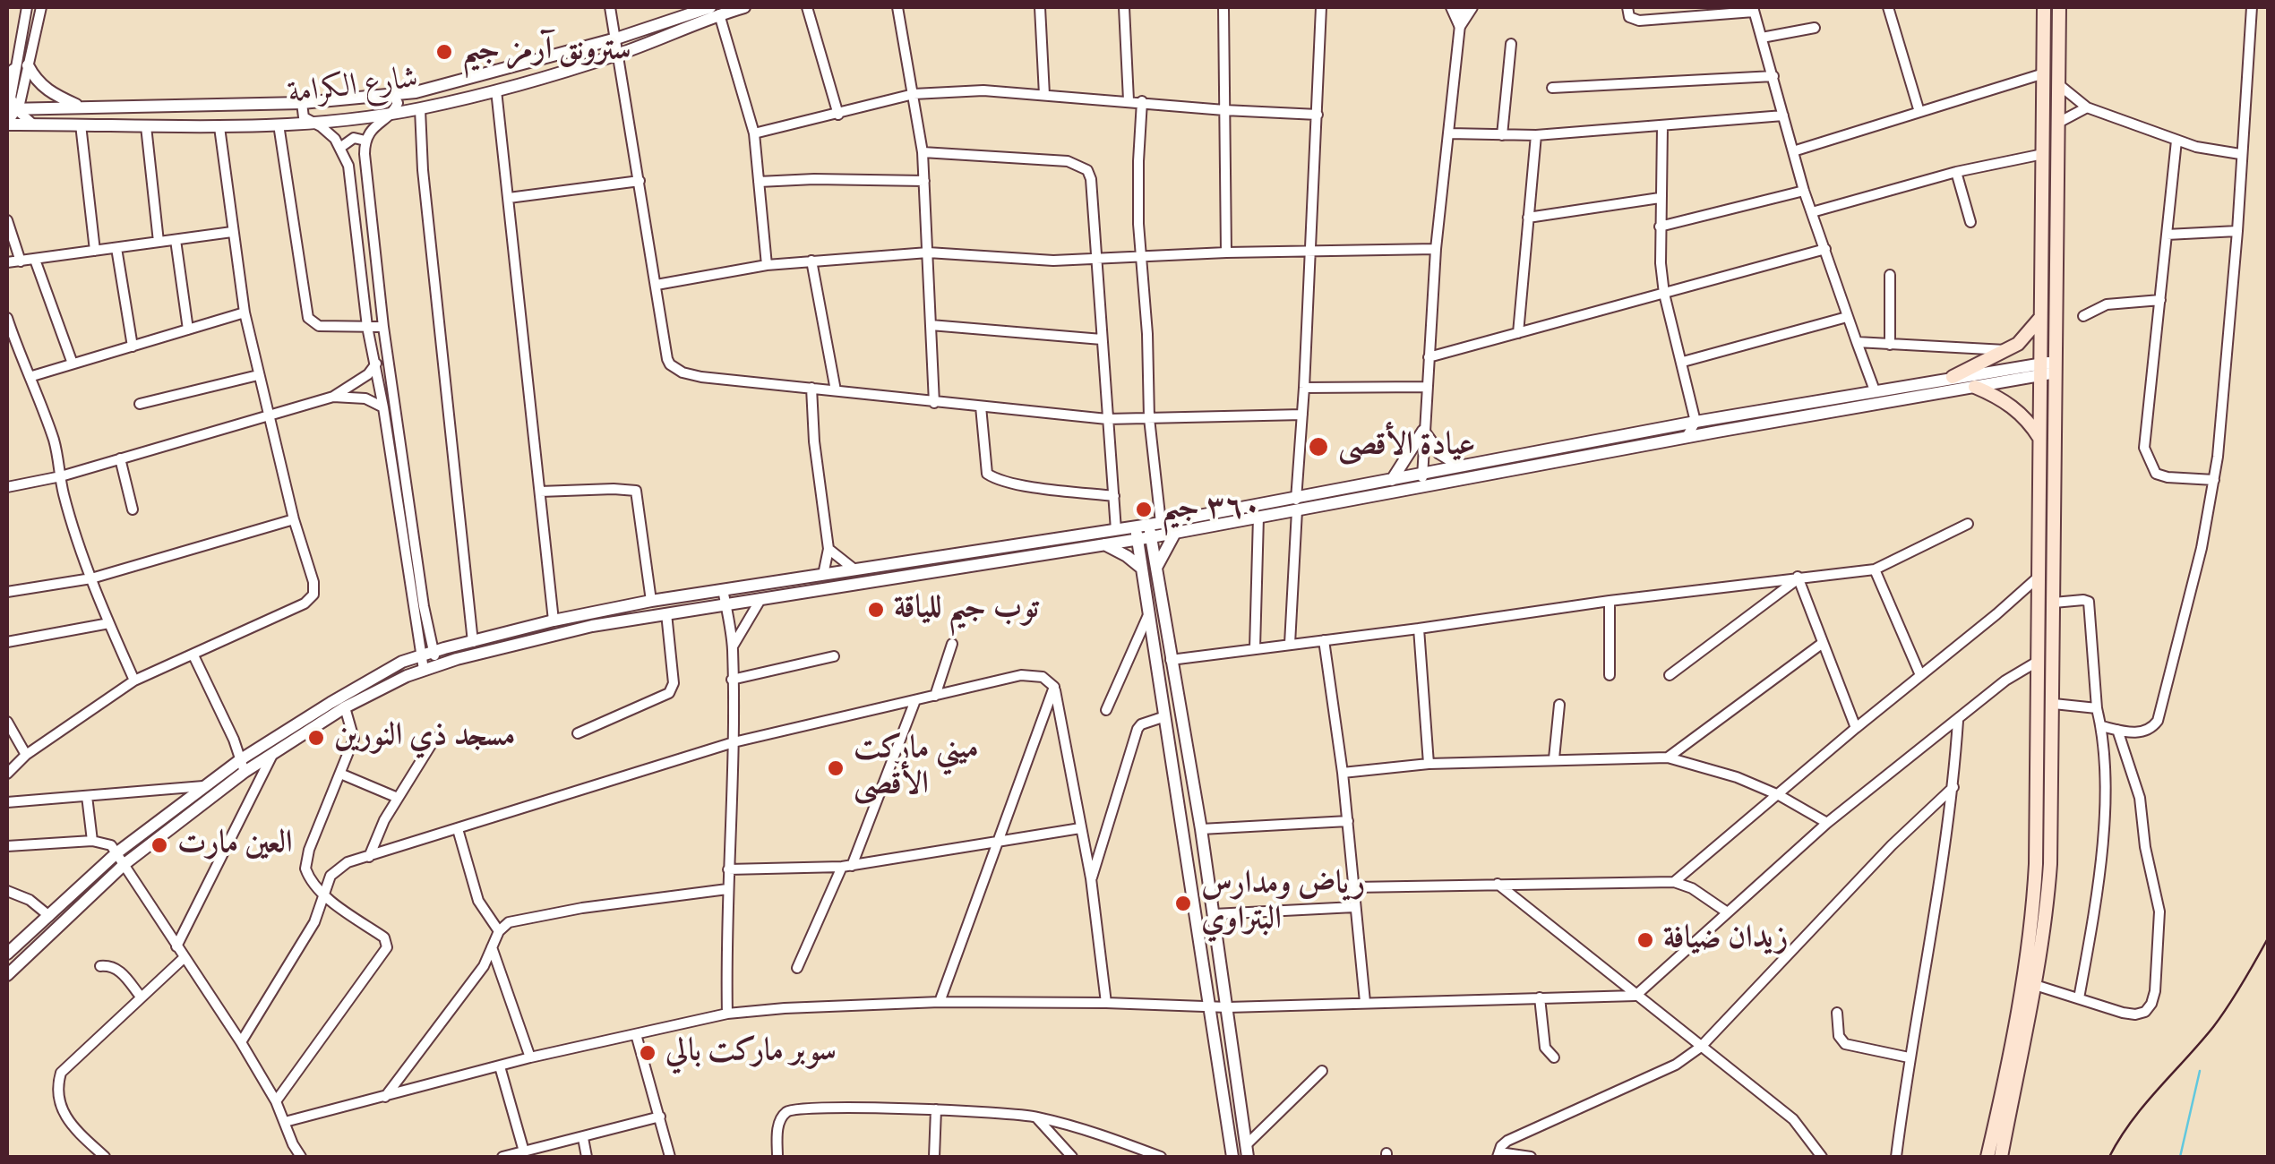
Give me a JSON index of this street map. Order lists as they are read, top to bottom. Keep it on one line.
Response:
{"streets":{"street":["شارع الكرامة"]},"places":["سترونق آرمز جيم","عيادة الأقصى","٣٦٠ جيم","توب جيم للياقة","مسجد ذي النورين","ميني ماركت الأقصى","العين مارت","رياض ومدارس البتراوي","زيدان ضيافة","سوبر ماركت بالي"]}
